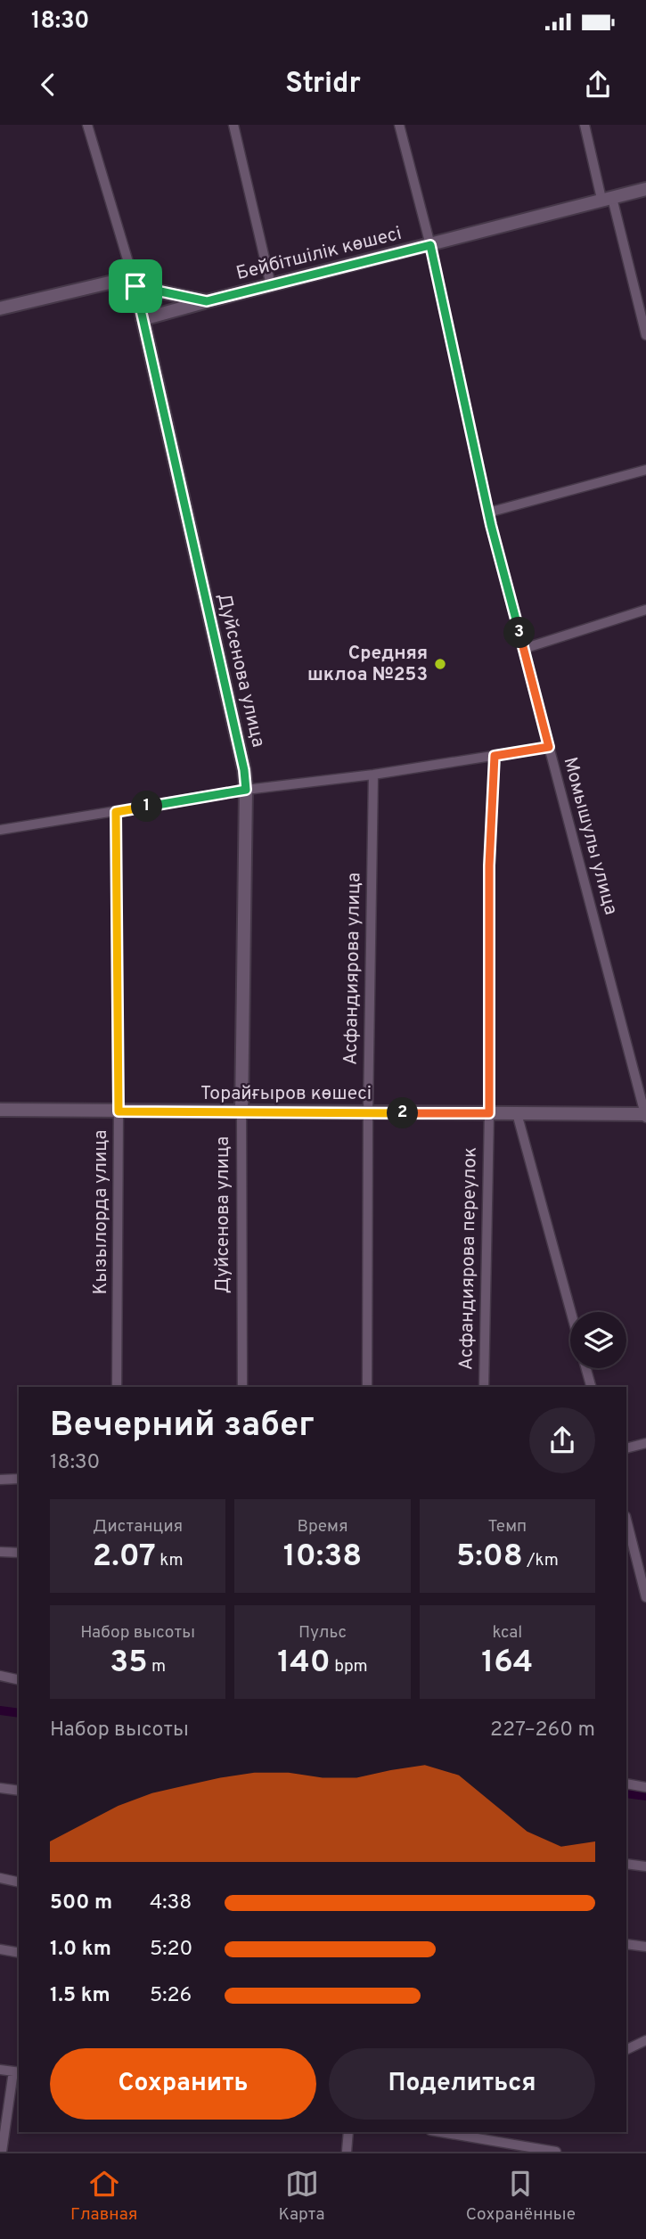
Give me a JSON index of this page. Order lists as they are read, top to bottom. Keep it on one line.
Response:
{"streets":{"street":["Бейбітшілік көшесі","Дуйсенова улица","Момышулы улица","Асфандиярова улица","Торайғыров көшесі","Кызылорда улица","Асфандиярова переулок"]},"crossings":[["Бейбітшілік көшесі","Дуйсенова улица"],["Бейбітшілік көшесі","Момышулы улица"],["Дуйсенова улица","Торайғыров көшесі"],["Момышулы улица","Торайғыров көшесі"],["Асфандиярова улица","Торайғыров көшесі"],["Торайғыров көшесі","Кызылорда улица"],["Торайғыров көшесі","Асфандиярова переулок"]],"places":["Средняя шклоа №253"],"page":{"status":"18:30","header":"Stridr","pins":["3","1","2"],"heading":["Вечерний забег","18:30"],"stats":[["Дистанция","2.07 km"],["Время","10:38"],["Темп","5:08 /km"],["Набор высоты","35 m"],["Пульс","140 bpm"],["kcal","164"]],"chart":["Набор высоты","227–260 m"],"list":[{"name":"500 m","note":"4:38"},{"name":"1.0 km","note":"5:20"},{"name":"1.5 km","note":"5:26"}],"buttons":["Сохранить","Поделиться"],"tabs":["Главная","Карта","Сохранённые"]}}
